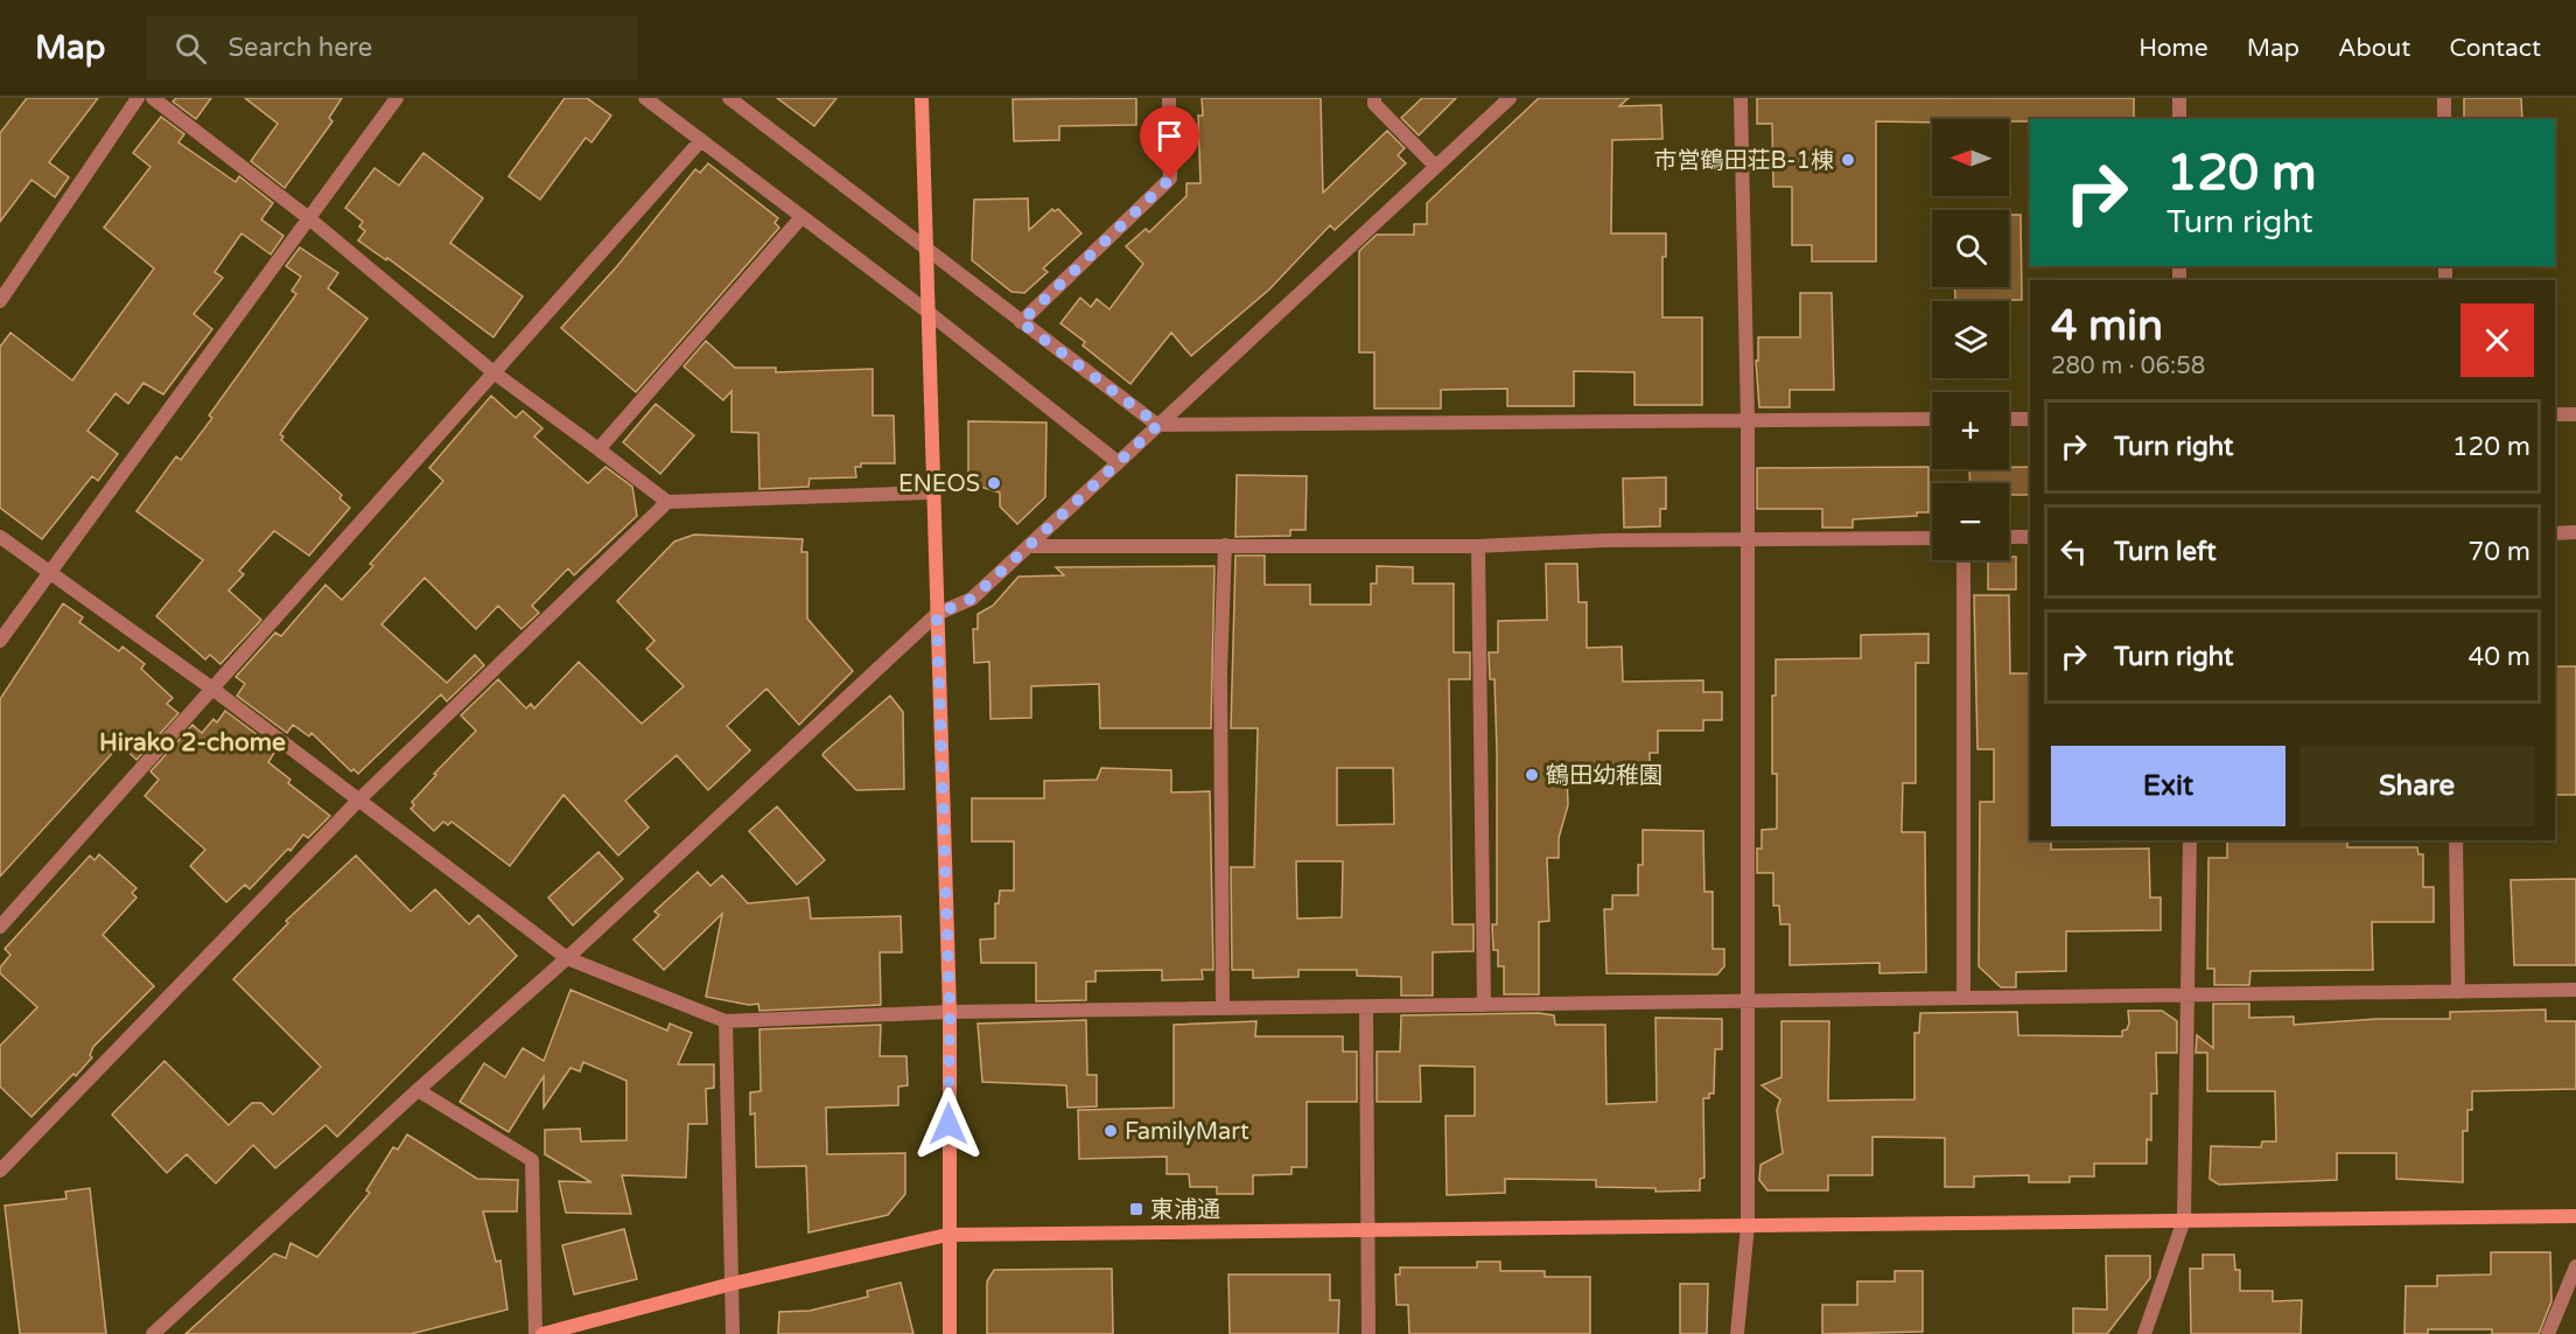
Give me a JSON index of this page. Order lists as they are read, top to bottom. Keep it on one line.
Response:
{"districts":["Hirako 2-chome"],"places":{"other":["市営鶴田荘B-1棟","ENEOS","鶴田幼稚園","FamilyMart"],"transit":["東浦通"]},"north":"left","page":{"header":"Map","search":"Search here","nav":["Home","Map","About","Contact"],"map_buttons":["+","−"],"turn":["120 m","Turn right"],"heading":["4 min","280 m · 06:58"],"list":[{"name":"Turn right","value":"120 m"},{"name":"Turn left","value":"70 m"},{"name":"Turn right","value":"40 m"}],"buttons":["Exit","Share"]}}
